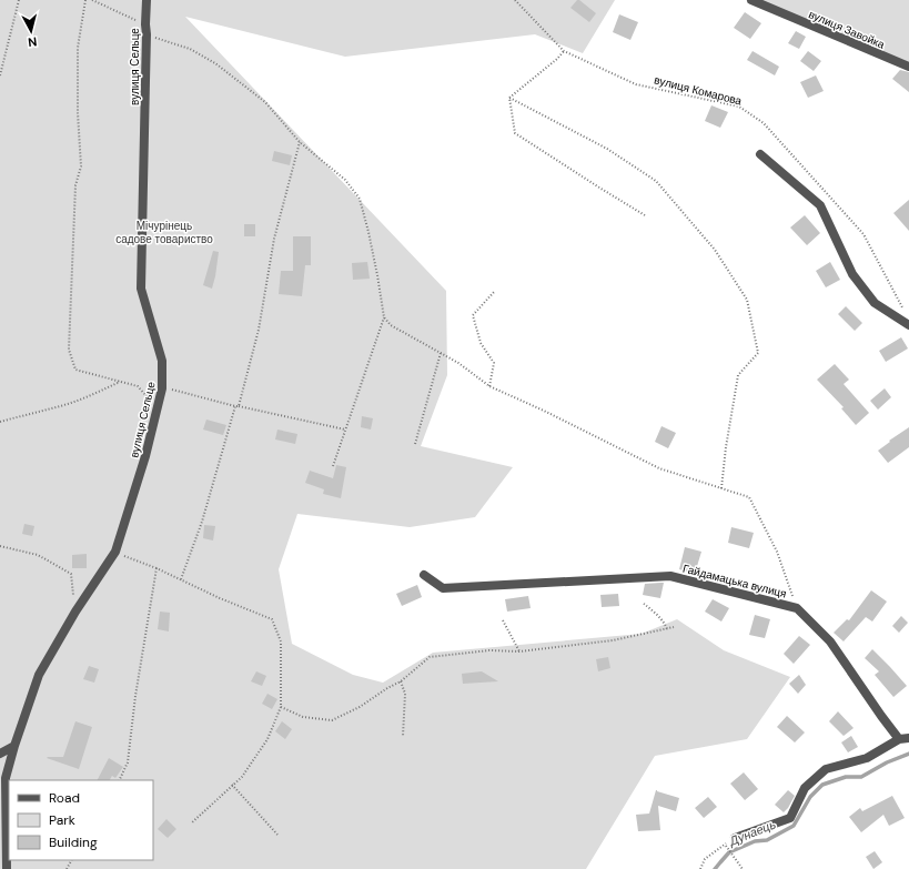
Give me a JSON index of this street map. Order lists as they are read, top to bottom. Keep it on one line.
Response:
{"streets":{"street":["вулиця Завойка","вулиця Сельце","Гайдамацька вулиця"],"path":["вулиця Комарова"]},"water":["Дунаець"],"parks":["Мічурінець садове товариство"],"legend":["Road","Park","Building"],"north":"bottom"}
